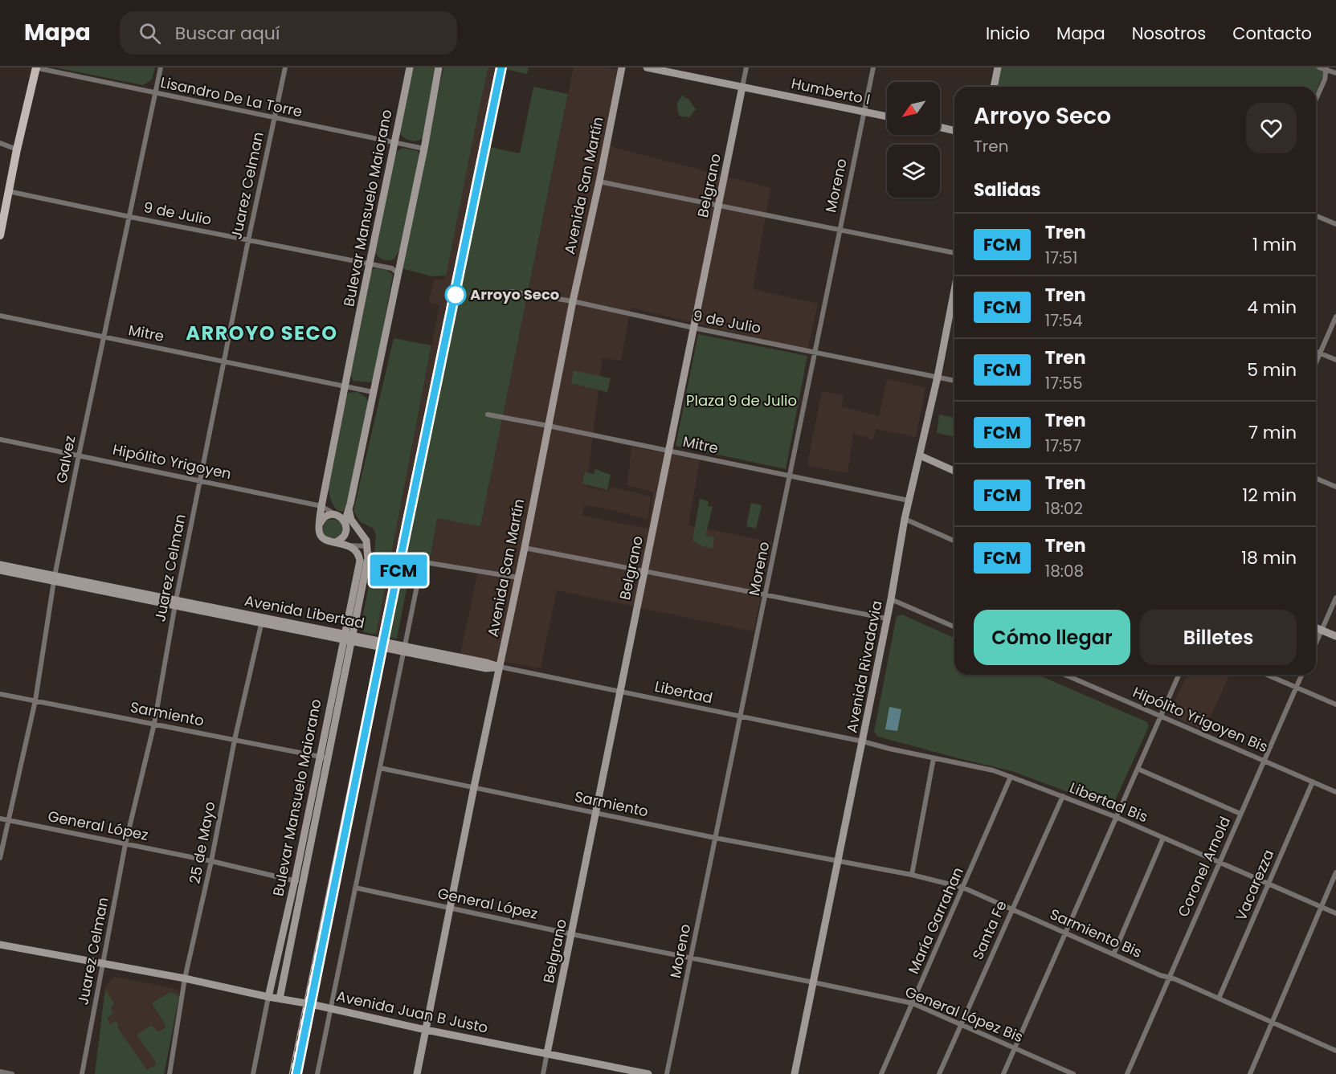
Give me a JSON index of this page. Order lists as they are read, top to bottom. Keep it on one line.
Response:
{"streets":{"main road":["Humberto I","Avenida San Martín","Belgrano","Bulevar Mansuelo Maiorano","Avenida Libertad","Avenida Rivadavia","Avenida Juan B Justo"],"street":["Lisandro De La Torre","Juarez Celman","Moreno","9 de Julio","Mitre","Galvez","Hipólito Yrigoyen","Libertad","Sarmiento","Hipólito Yrigoyen Bis","Libertad Bis","General López","25 de Mayo","Coronel Arnold","Vacarezza","María Garrahan","Santa Fe","Sarmiento Bis","General López Bis"]},"crossings":[["Humberto I","Belgrano"],["Humberto I","Moreno"],["Lisandro De La Torre","Juarez Celman"],["Lisandro De La Torre","Bulevar Mansuelo Maiorano"],["Lisandro De La Torre","Galvez"],["Juarez Celman","9 de Julio"],["Juarez Celman","Mitre"],["Juarez Celman","Hipólito Yrigoyen"],["Juarez Celman","Avenida Libertad"],["Juarez Celman","Sarmiento"],["Juarez Celman","General López"],["Juarez Celman","Avenida Juan B Justo"],["Avenida San Martín","9 de Julio"],["Avenida San Martín","Mitre"],["Avenida San Martín","Avenida Libertad"],["Avenida San Martín","Libertad"],["Avenida San Martín","Sarmiento"],["Avenida San Martín","General López"],["Avenida San Martín","Avenida Juan B Justo"],["Belgrano","9 de Julio"],["Belgrano","Mitre"],["Belgrano","Libertad"],["Belgrano","Sarmiento"],["Belgrano","General López"],["Belgrano","Avenida Juan B Justo"],["Moreno","9 de Julio"],["Moreno","Mitre"],["Moreno","Libertad"],["Moreno","Sarmiento"],["Moreno","General López"],["Bulevar Mansuelo Maiorano","9 de Julio"],["Bulevar Mansuelo Maiorano","Mitre"],["Bulevar Mansuelo Maiorano","Hipólito Yrigoyen"],["Bulevar Mansuelo Maiorano","Avenida Libertad"],["Bulevar Mansuelo Maiorano","Sarmiento"],["Bulevar Mansuelo Maiorano","General López"],["Bulevar Mansuelo Maiorano","Avenida Juan B Justo"],["9 de Julio","Galvez"],["9 de Julio","Avenida Rivadavia"],["Mitre","Galvez"],["Mitre","Avenida Rivadavia"],["Galvez","Hipólito Yrigoyen"],["Galvez","Avenida Libertad"],["Galvez","Sarmiento"],["Galvez","General López"],["Avenida Libertad","Libertad"],["Avenida Libertad","25 de Mayo"],["Avenida Rivadavia","Libertad"],["Avenida Rivadavia","Sarmiento"],["Avenida Rivadavia","Libertad Bis"],["Avenida Rivadavia","General López"],["Avenida Rivadavia","Sarmiento Bis"],["Avenida Rivadavia","General López Bis"],["Libertad","Libertad Bis"],["Sarmiento","25 de Mayo"],["Sarmiento","Sarmiento Bis"],["Hipólito Yrigoyen Bis","Coronel Arnold"],["Hipólito Yrigoyen Bis","Vacarezza"],["Libertad Bis","Coronel Arnold"],["Libertad Bis","Vacarezza"],["Libertad Bis","María Garrahan"],["Libertad Bis","Santa Fe"],["General López","25 de Mayo"],["General López","General López Bis"],["25 de Mayo","Avenida Juan B Justo"],["Coronel Arnold","Sarmiento Bis"],["Vacarezza","Sarmiento Bis"],["María Garrahan","Sarmiento Bis"],["María Garrahan","General López Bis"],["Santa Fe","Sarmiento Bis"],["Santa Fe","General López Bis"]],"districts":["ARROYO SECO"],"parks":["Plaza 9 de Julio"],"places":["Arroyo Seco"],"north":"bottom left","page":{"header":"Mapa","search":"Buscar aquí","nav":["Inicio","Mapa","Nosotros","Contacto"],"on_map":"FCM","heading":[["Arroyo Seco","Tren"],"Salidas"],"list":[{"mark":"FCM","name":"Tren","note":"17:51","value":"1 min"},{"mark":"FCM","name":"Tren","note":"17:54","value":"4 min"},{"mark":"FCM","name":"Tren","note":"17:55","value":"5 min"},{"mark":"FCM","name":"Tren","note":"17:57","value":"7 min"},{"mark":"FCM","name":"Tren","note":"18:02","value":"12 min"},{"mark":"FCM","name":"Tren","note":"18:08","value":"18 min"}],"buttons":["Cómo llegar","Billetes"]}}
